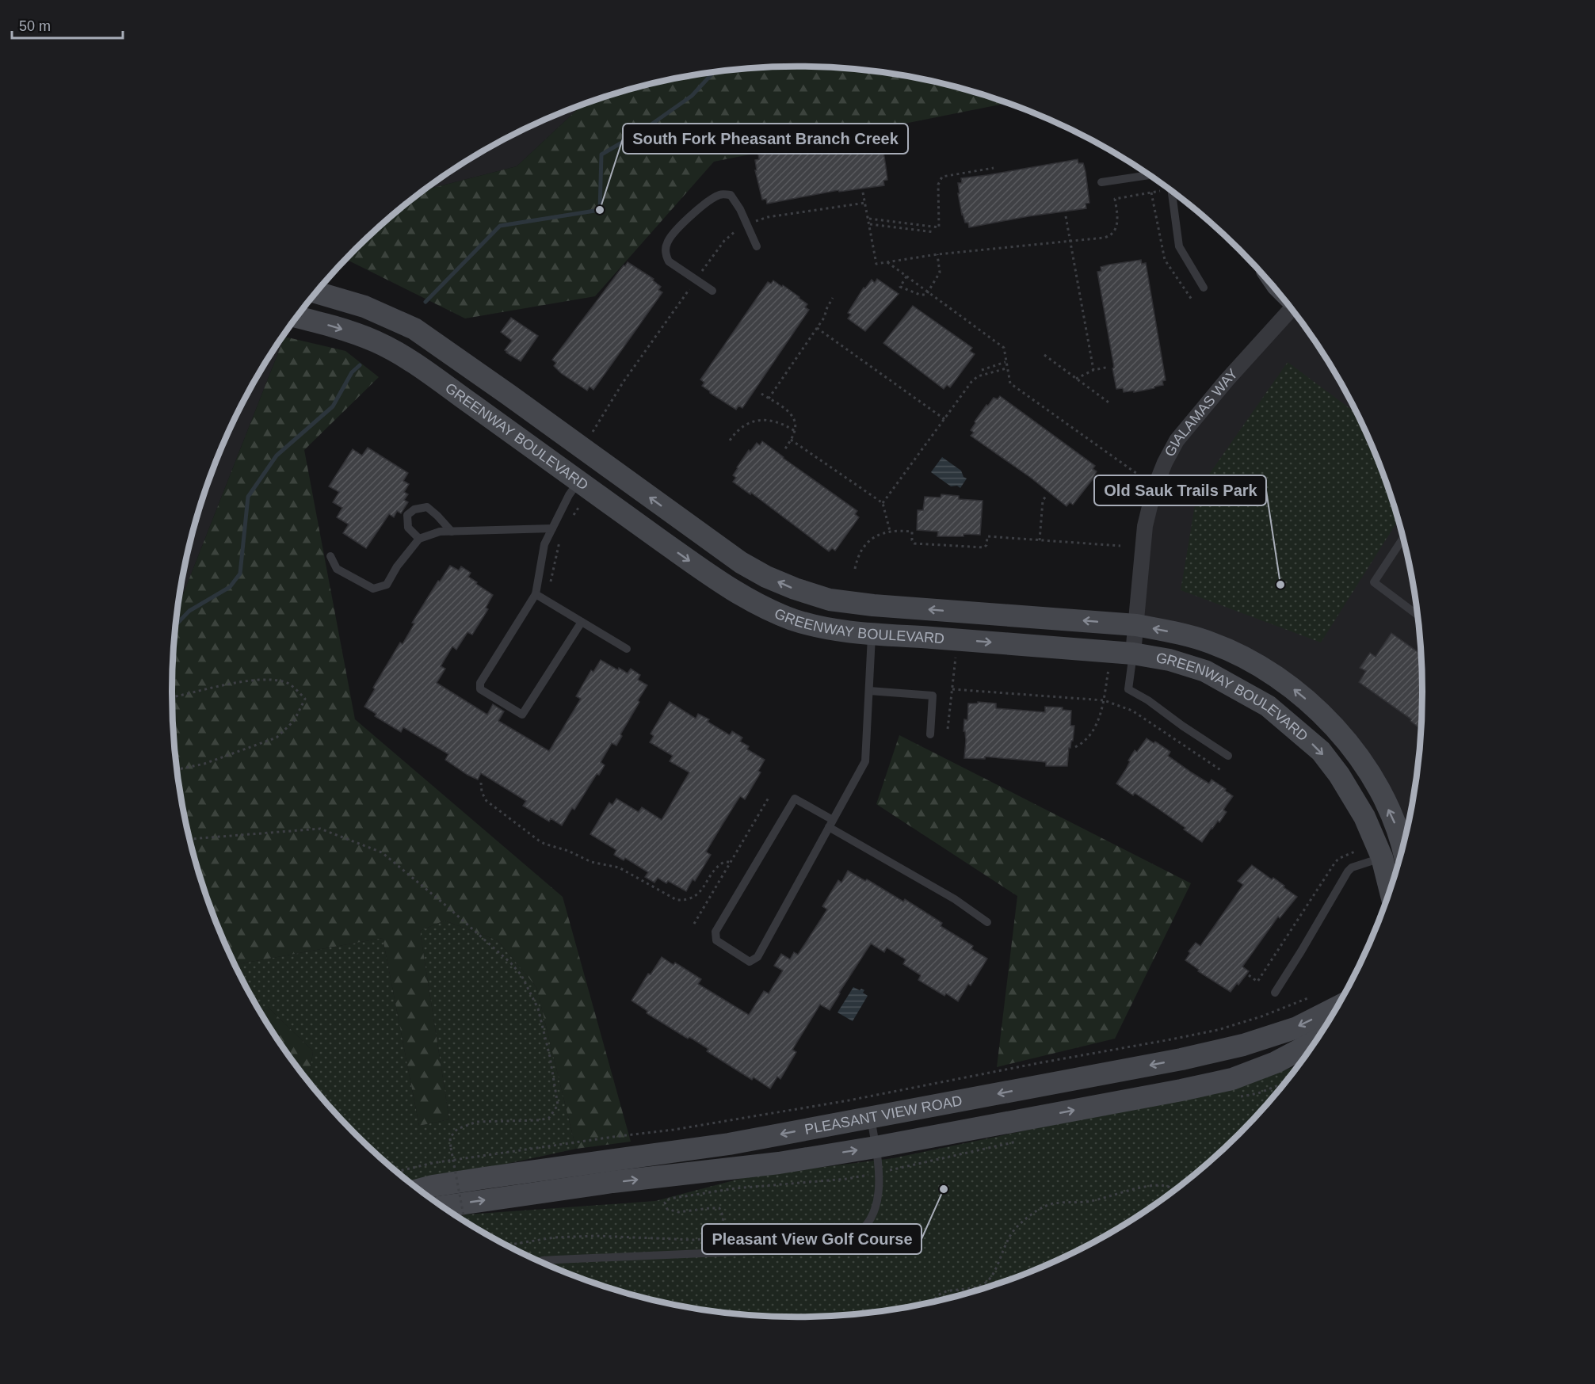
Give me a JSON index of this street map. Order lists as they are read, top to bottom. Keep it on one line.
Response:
{"streets":{"street":["GIALAMAS WAY","GREENWAY BOULEVARD","PLEASANT VIEW ROAD"]},"crossings":[["GIALAMAS WAY","GREENWAY BOULEVARD"]],"places":["South Fork Pheasant Branch Creek","Old Sauk Trails Park","Pleasant View Golf Course"],"scale_bar":"50 m"}
